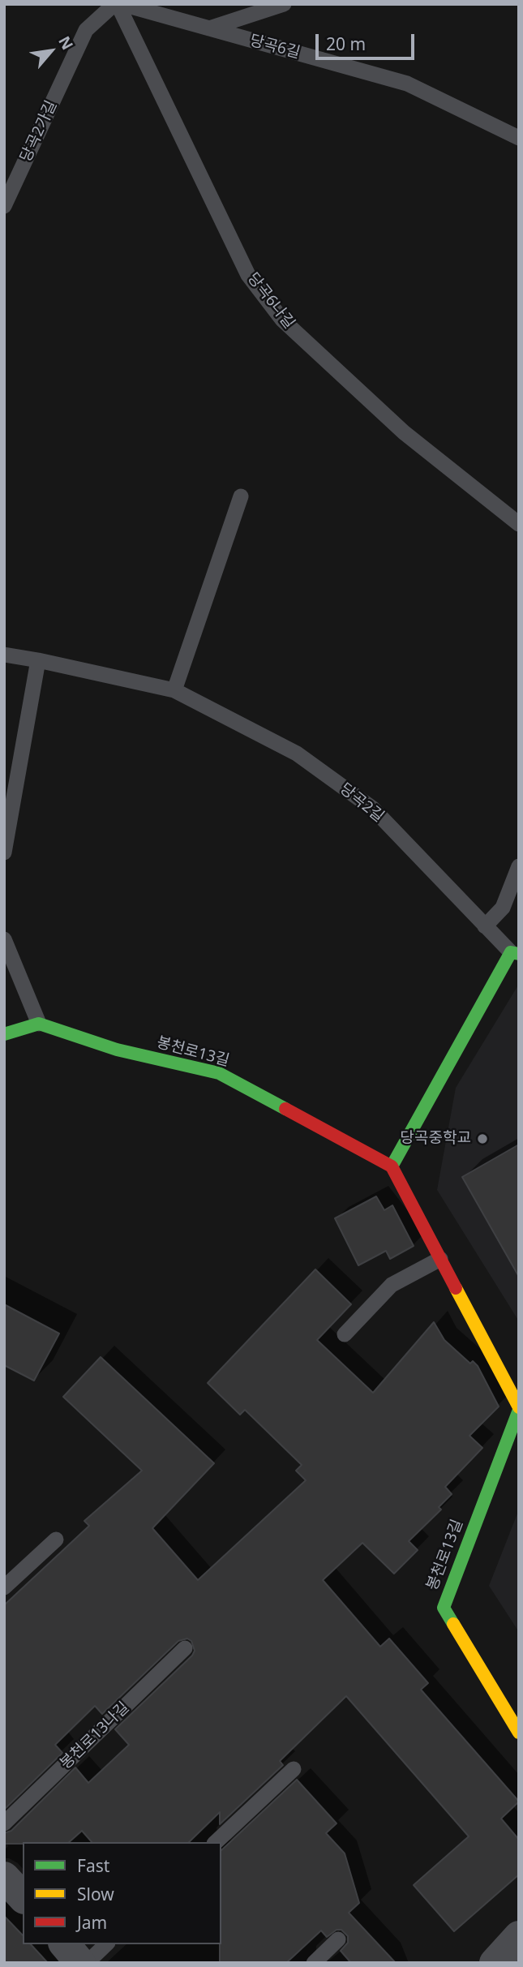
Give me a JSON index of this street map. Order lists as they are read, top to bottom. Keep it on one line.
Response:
{"streets":{"street":["봉천로13길"],"lane":["당곡6길","당곡2가길","당곡6나길","당곡2길","봉천로13나길"]},"crossings":[["당곡2가길","당곡6나길"]],"places":["당곡중학교"],"legend":["Fast","Slow","Jam"],"scale_bar":"20 m","north":"top right"}
